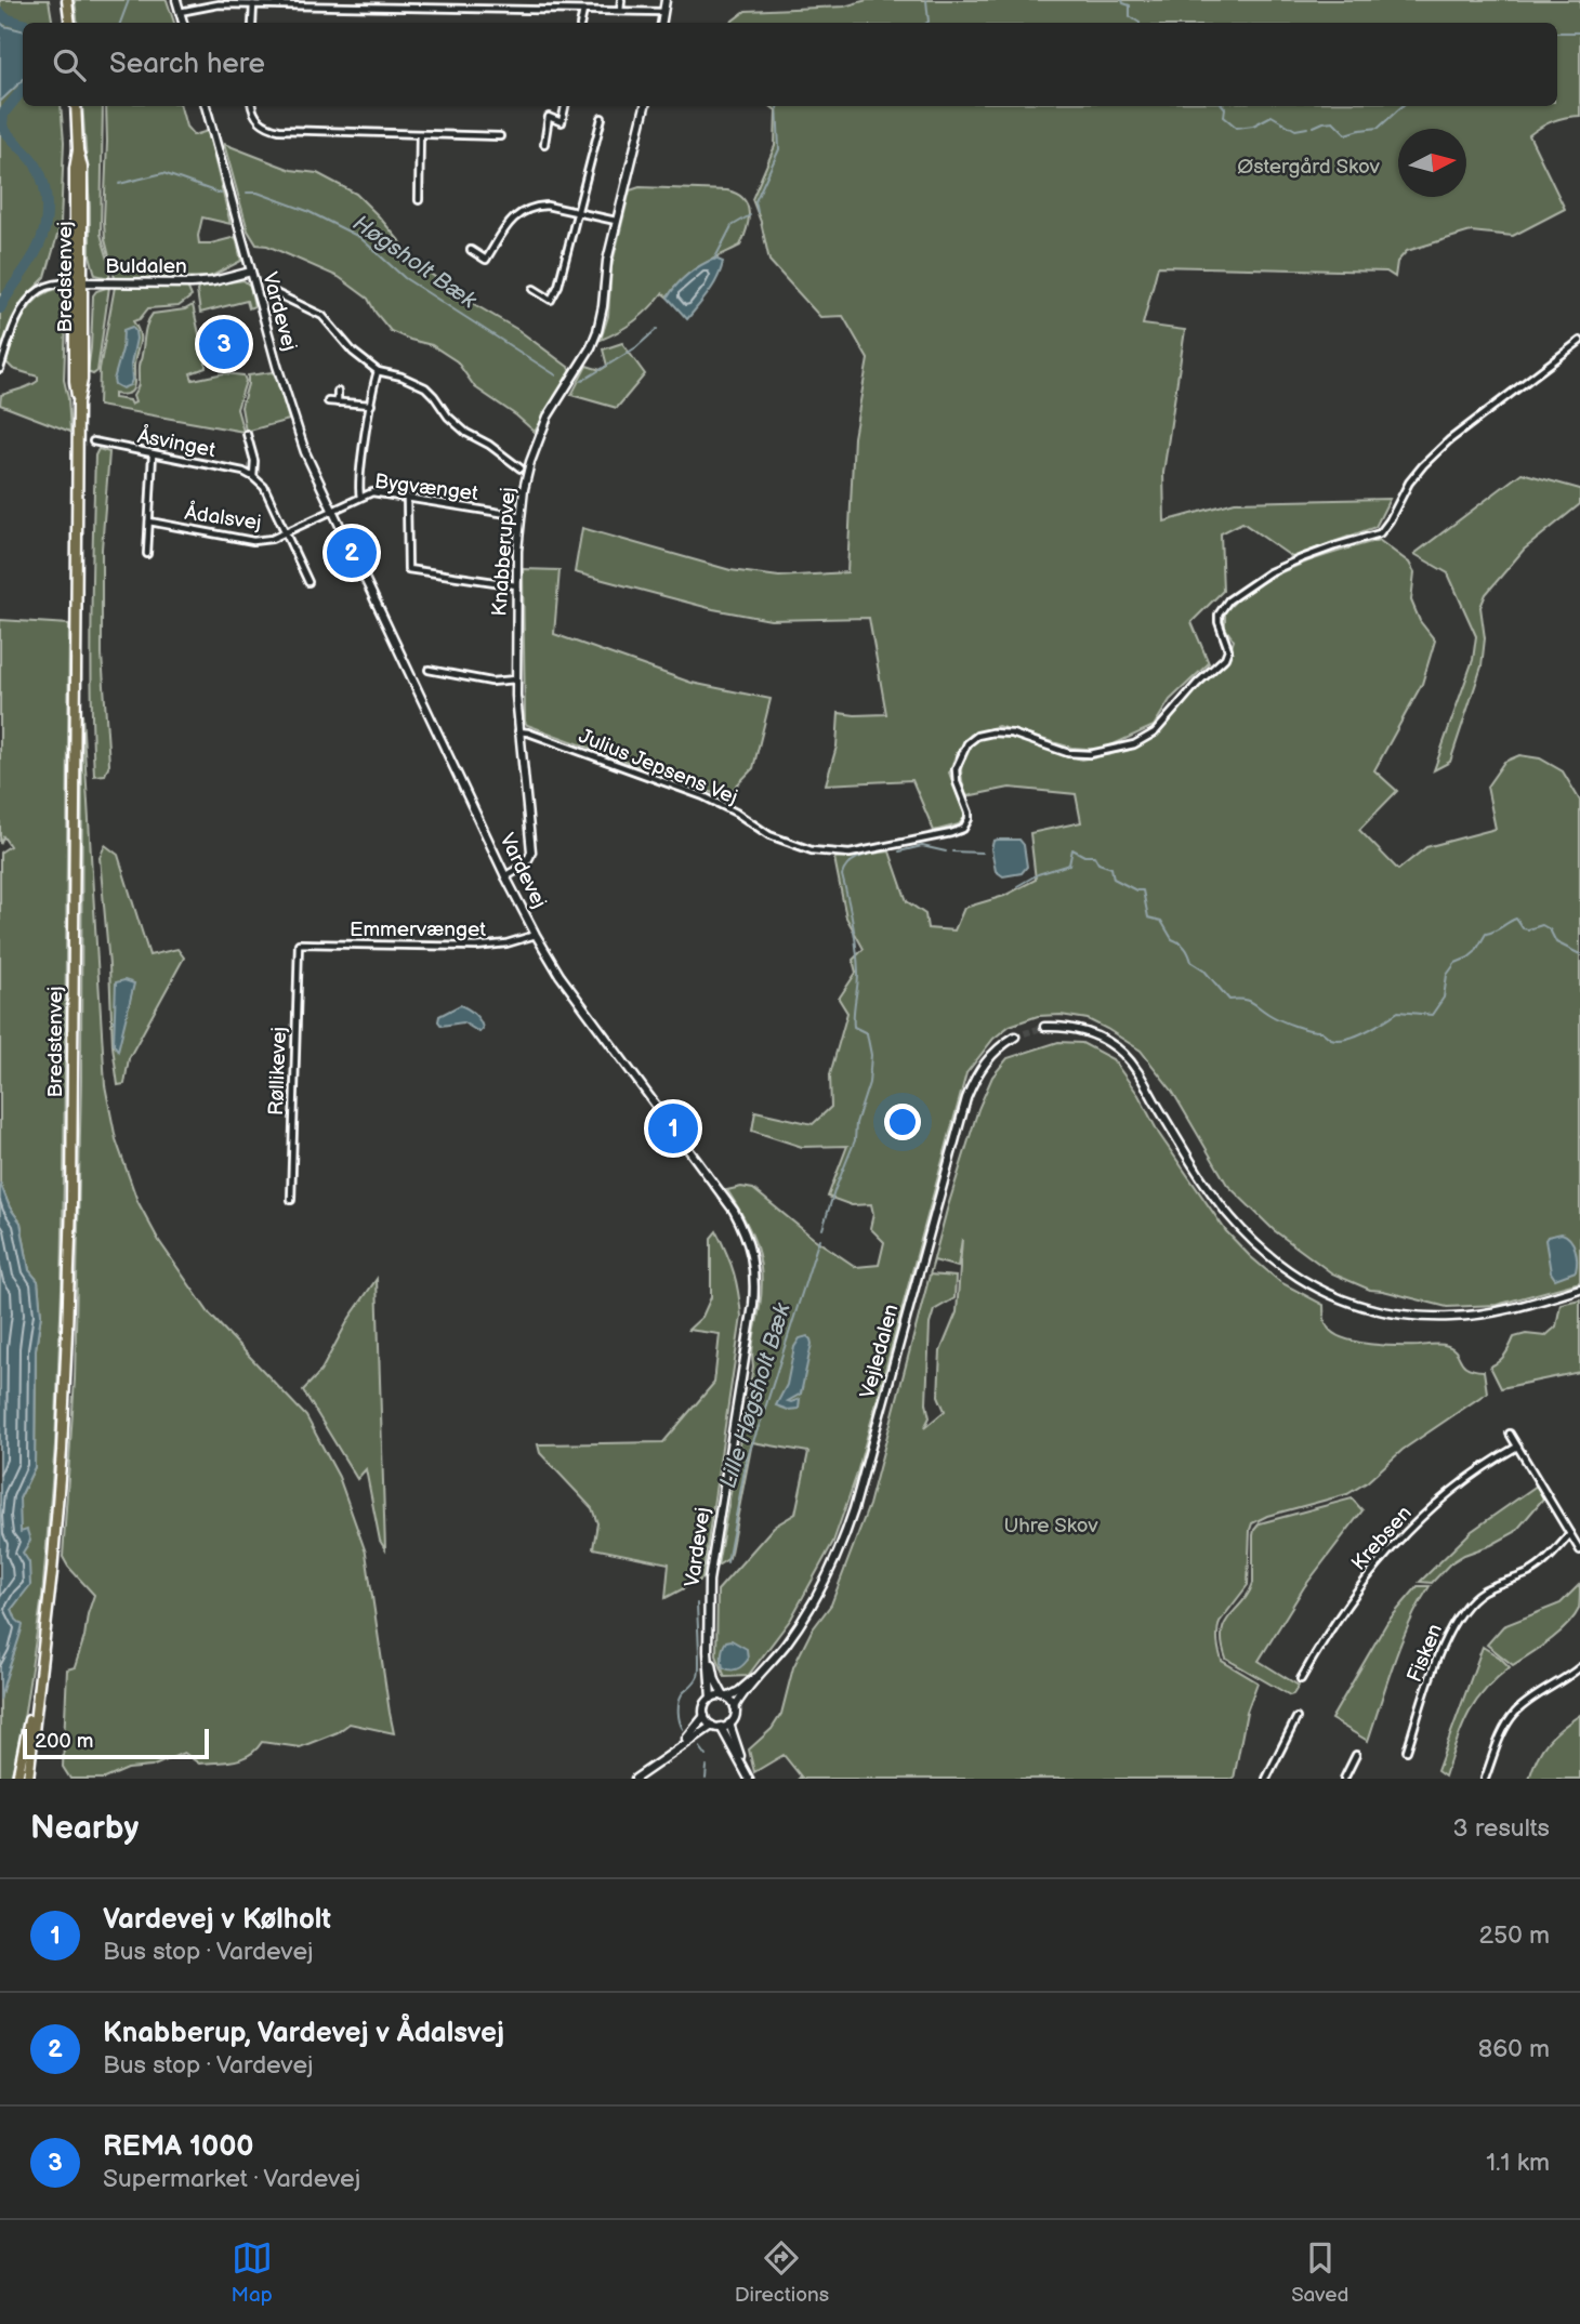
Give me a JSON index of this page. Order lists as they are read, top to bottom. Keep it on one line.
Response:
{"streets":{"highway":["Bredstenvej"],"street":["Buldalen","Vardevej","Åsvinget","Bygvænget","Ådalsvej","Knabberupvej","Julius Jepsens Vej","Emmervænget","Røllikevej","Vejledalen","Krebsen","Fisken"]},"crossings":[["Buldalen","Bredstenvej"],["Buldalen","Vardevej"],["Vardevej","Bygvænget"],["Vardevej","Ådalsvej"],["Vardevej","Knabberupvej"],["Vardevej","Emmervænget"],["Vardevej","Vejledalen"],["Åsvinget","Ådalsvej"],["Bygvænget","Ådalsvej"],["Bygvænget","Knabberupvej"],["Knabberupvej","Julius Jepsens Vej"],["Emmervænget","Røllikevej"]],"water":["Høgsholt Bæk","Lille Høgsholt Bæk"],"parks":["Østergård Skov","Uhre Skov"],"scale_bar":"200 m","north":"right","page":{"search":"Search here","pins":["3","2","1"],"scale":"200 m","heading":["Nearby","3 results"],"list":[{"mark":"1","name":"Vardevej v Kølholt","note":"Bus stop · Vardevej","value":"250 m"},{"mark":"2","name":"Knabberup, Vardevej v Ådalsvej","note":"Bus stop · Vardevej","value":"860 m"},{"mark":"3","name":"REMA 1000","note":"Supermarket · Vardevej","value":"1.1 km"}],"nav":["Map","Directions","Saved"]}}
